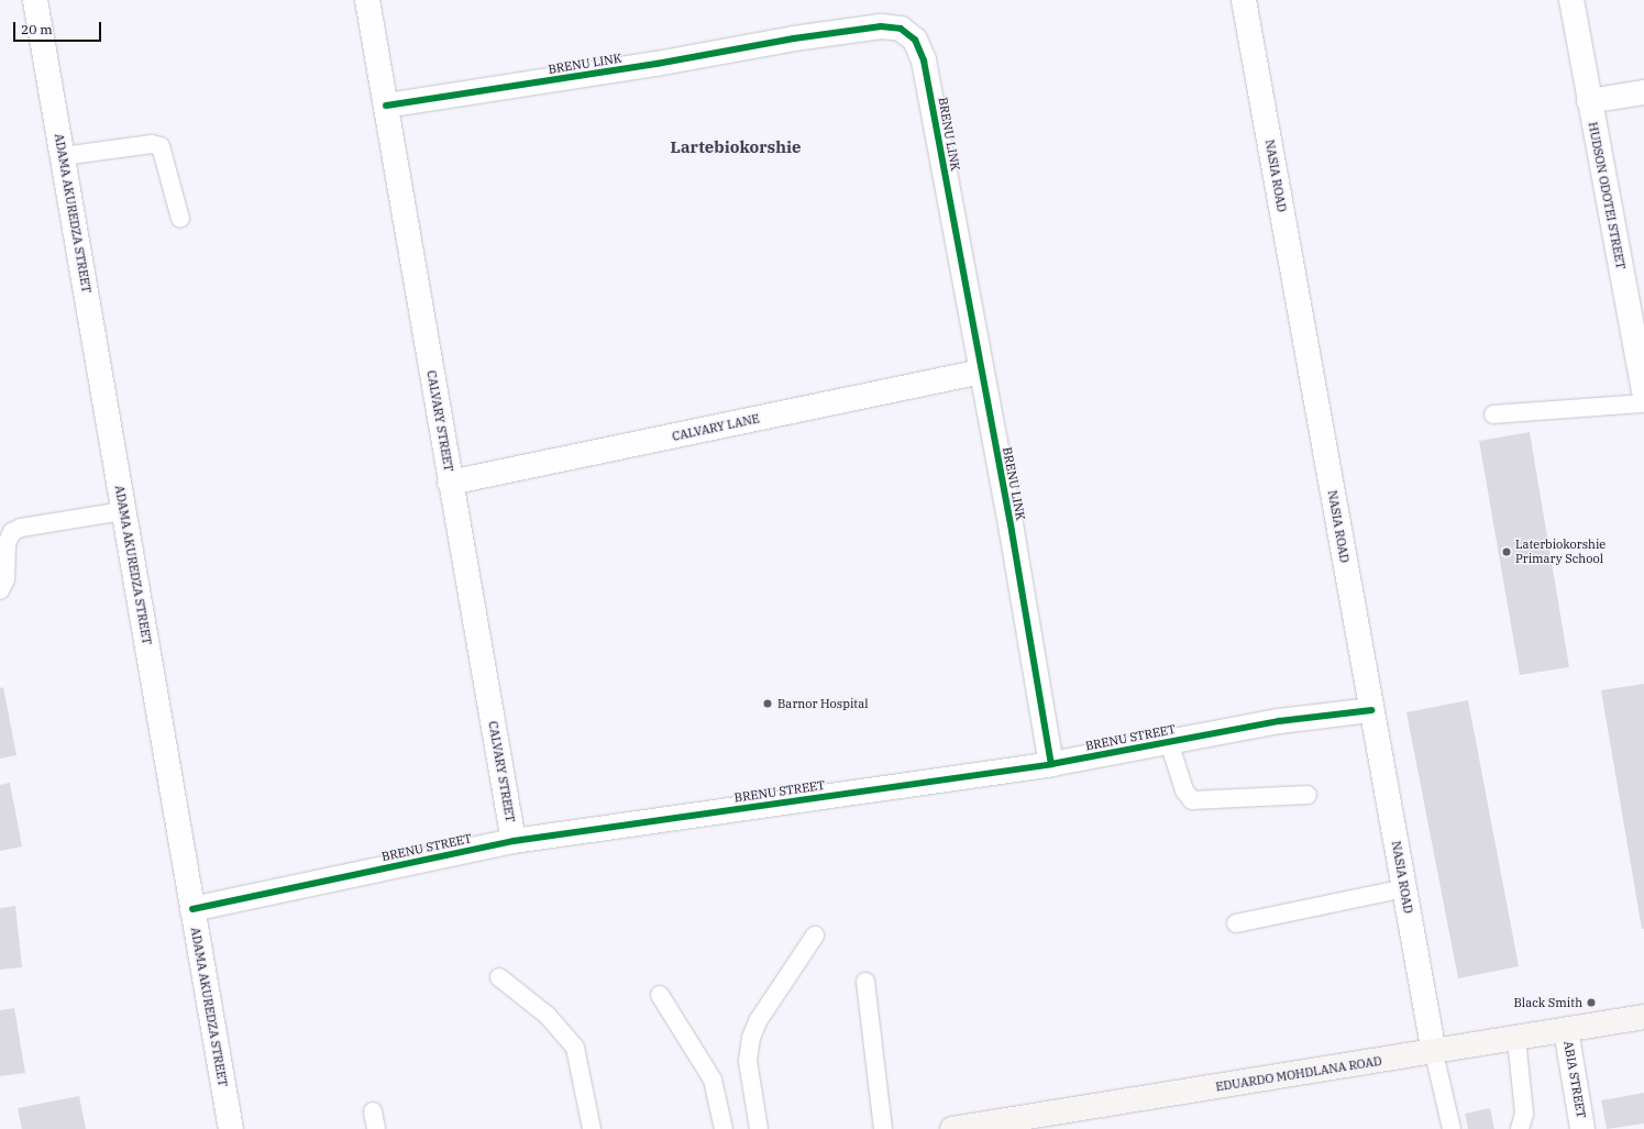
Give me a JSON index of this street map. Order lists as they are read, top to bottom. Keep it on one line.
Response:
{"streets":{"main road":["EDUARDO MOHDLANA ROAD"],"street":["BRENU LINK","NASIA ROAD","HUDSON ODOTEI STREET","ADAMA AKUREDZA STREET","CALVARY STREET","CALVARY LANE","BRENU STREET","ABIA STREET"]},"crossings":[["BRENU LINK","CALVARY STREET"],["BRENU LINK","CALVARY LANE"],["BRENU LINK","BRENU STREET"],["NASIA ROAD","BRENU STREET"],["NASIA ROAD","EDUARDO MOHDLANA ROAD"],["ADAMA AKUREDZA STREET","BRENU STREET"],["CALVARY STREET","CALVARY LANE"],["CALVARY STREET","BRENU STREET"],["EDUARDO MOHDLANA ROAD","ABIA STREET"]],"districts":["Lartebiokorshie"],"places":["Laterbiokorshie Primary School","Barnor Hospital","Black Smith"],"scale_bar":"20 m"}
